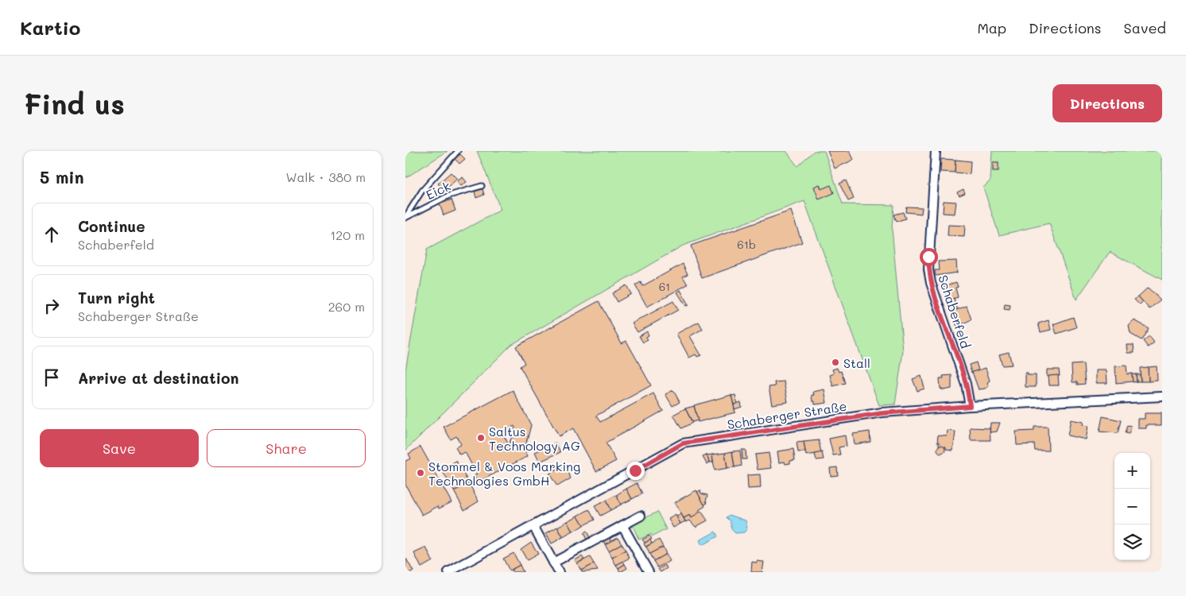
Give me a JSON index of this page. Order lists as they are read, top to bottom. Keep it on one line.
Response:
{"streets":{"street":["Schaberfeld","Schaberger Straße"],"lane":["Eick"]},"crossings":[["Schaberfeld","Schaberger Straße"]],"places":["Stall","Saltus Technology AG","Stommel & Voos Marking Technologies GmbH"],"house_numbers":["61b","61"],"page":{"header":"Kartio","nav":["Map","Directions","Saved"],"buttons":["Directions",["Save","Share"]],"title":"Find us","heading":["5 min","Walk · 380 m"],"list":[["Continue","Schaberfeld","120 m"],["Turn right","Schaberger Straße","260 m"],"Arrive at destination"],"map_buttons":["+","−"]}}
